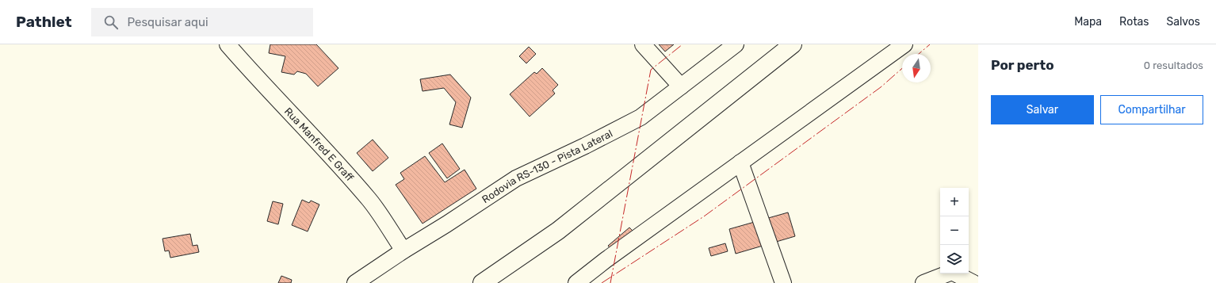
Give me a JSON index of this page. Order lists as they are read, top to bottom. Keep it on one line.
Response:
{"streets":{"street":["Rua Manfred E Graff","Rodovia RS-130 - Pista Lateral"]},"crossings":[["Rua Manfred E Graff","Rodovia RS-130 - Pista Lateral"]],"north":"bottom","page":{"header":"Pathlet","search":"Pesquisar aqui","nav":["Mapa","Rotas","Salvos"],"heading":["Por perto","0 resultados"],"buttons":["Salvar","Compartilhar"],"map_buttons":["+","−"]}}
